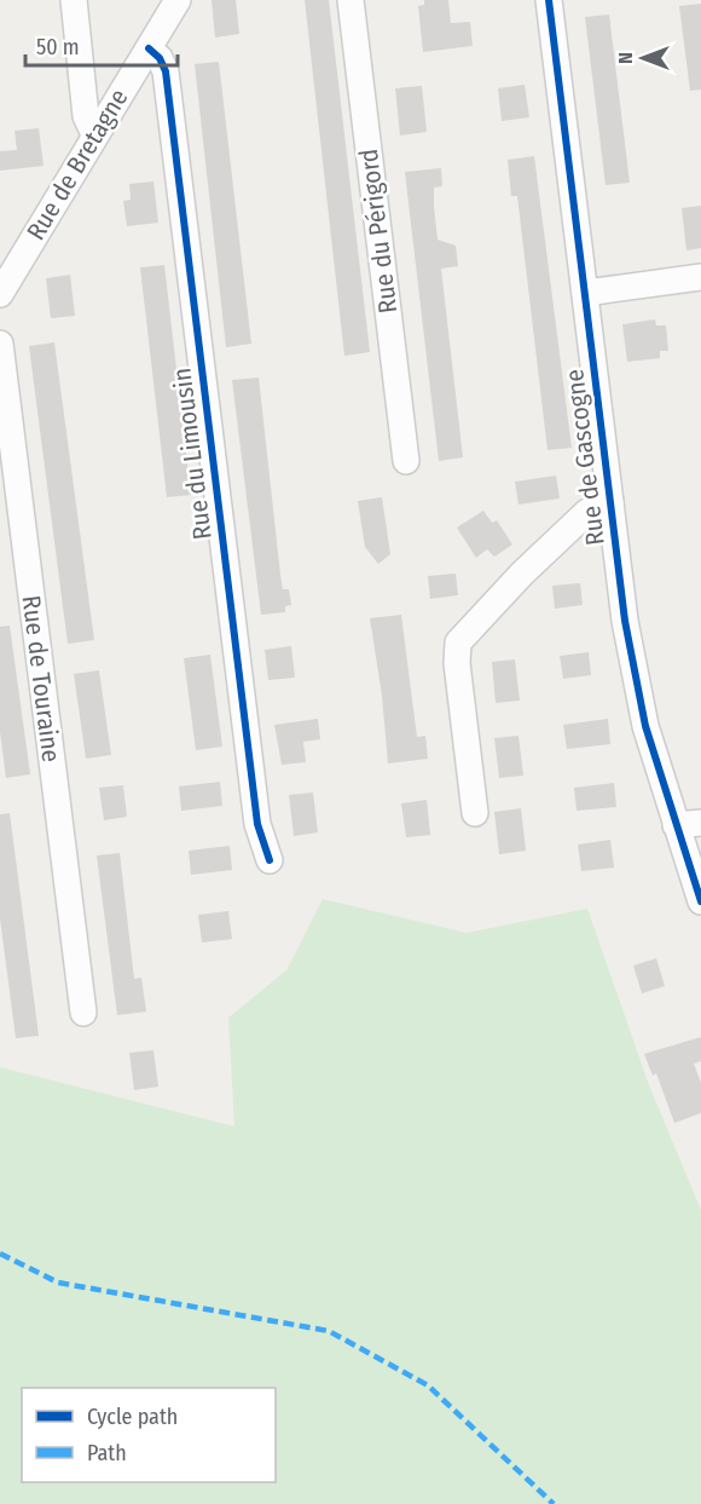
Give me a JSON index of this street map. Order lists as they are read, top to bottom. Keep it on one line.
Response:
{"streets":{"street":["Rue de Bretagne","Rue du Périgord","Rue du Limousin","Rue de Gascogne","Rue de Touraine"]},"crossings":[["Rue de Bretagne","Rue du Limousin"]],"legend":["Cycle path","Path"],"scale_bar":"50 m","north":"left"}
